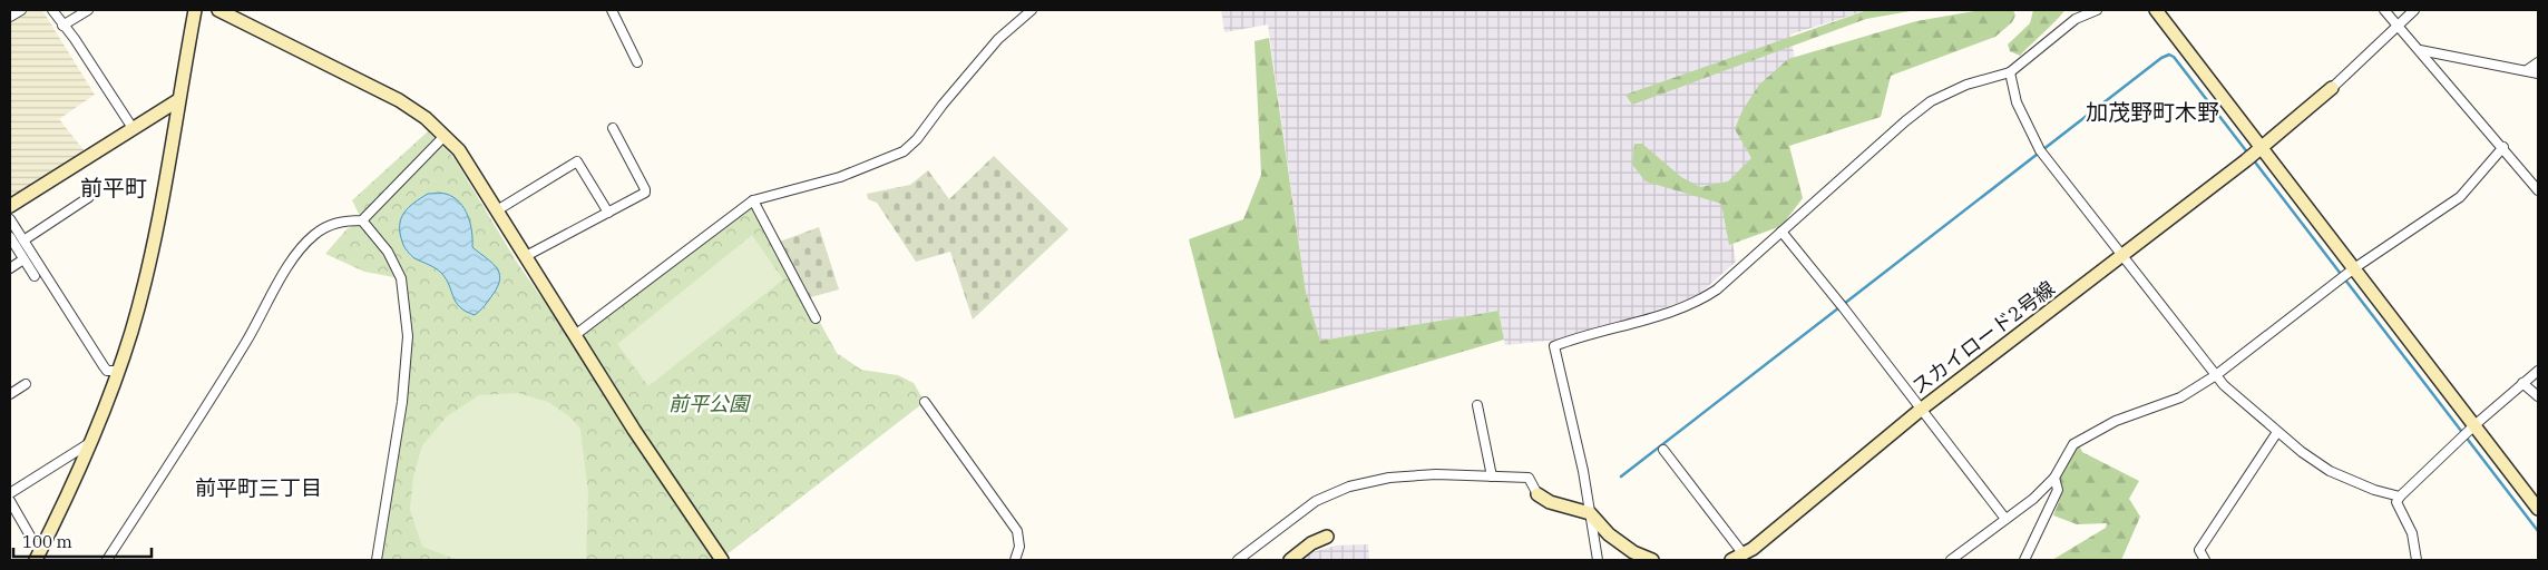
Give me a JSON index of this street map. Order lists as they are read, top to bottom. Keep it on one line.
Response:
{"streets":{"street":["スカイロード2号線"]},"districts":["加茂野町木野","前平町","前平町三丁目"],"parks":["前平公園"],"scale_bar":"100 m"}
